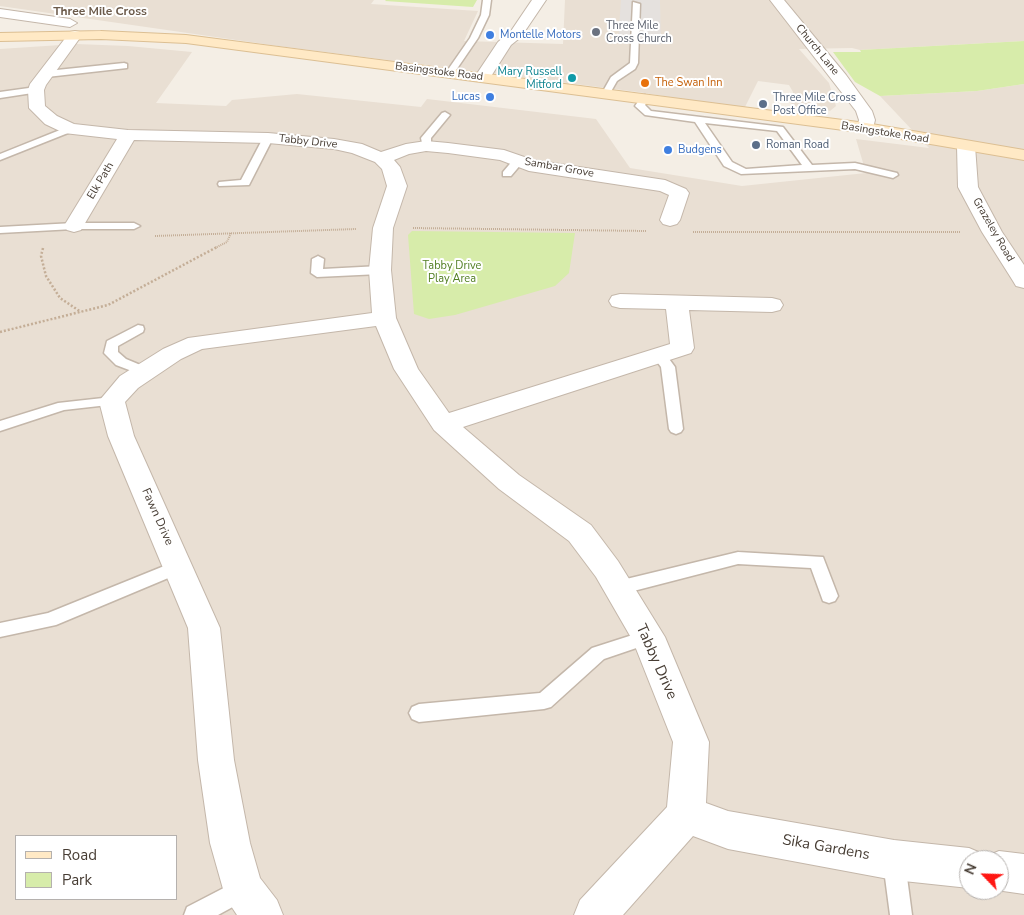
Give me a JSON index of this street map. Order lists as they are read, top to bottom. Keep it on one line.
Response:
{"streets":{"street":["Church Lane","Basingstoke Road","Tabby Drive","Sambar Grove","Elk Path","Grazeley Road","Fawn Drive","Sika Gardens"]},"crossings":[["Church Lane","Basingstoke Road"],["Basingstoke Road","Grazeley Road"],["Tabby Drive","Sambar Grove"],["Tabby Drive","Elk Path"],["Tabby Drive","Sika Gardens"]],"districts":["Three Mile Cross"],"parks":["Tabby Drive Play Area"],"places":["Three Mile Cross Church","Montelle Motors","Mary Russell Mitford","The Swan Inn","Lucas","Three Mile Cross Post Office","Roman Road","Budgens"],"legend":["Road","Park"],"north":"top left"}
